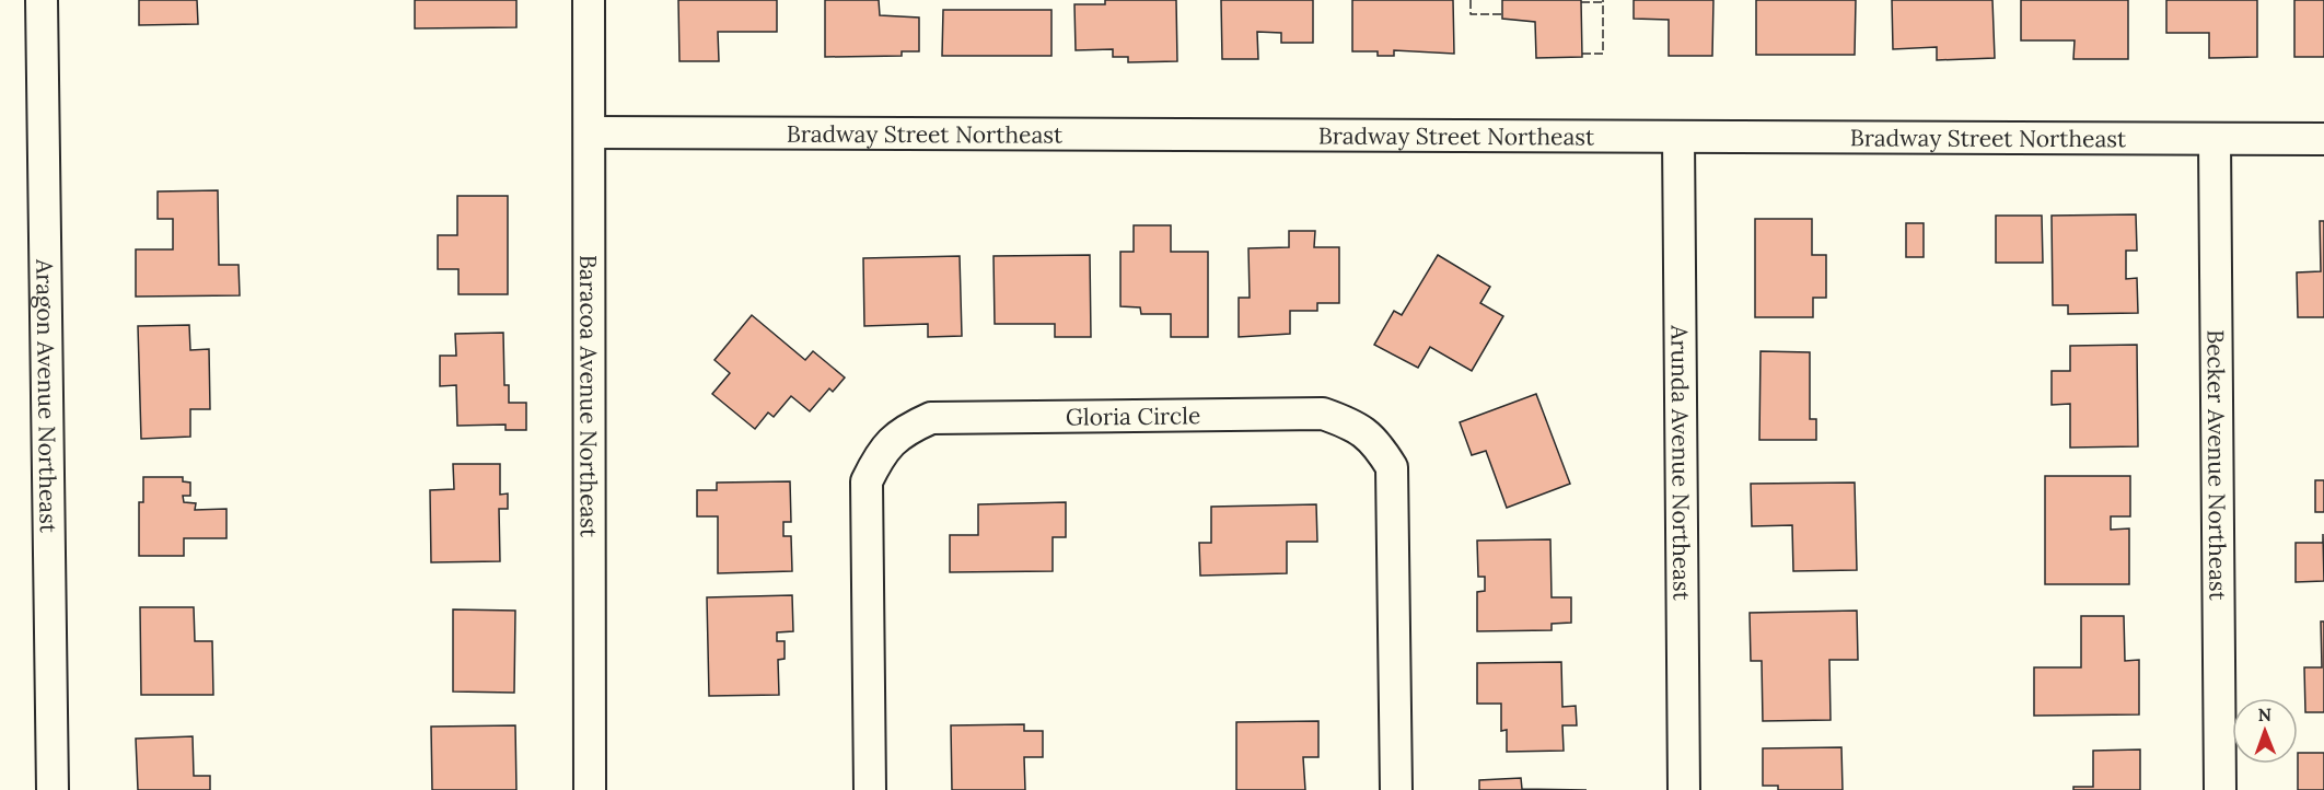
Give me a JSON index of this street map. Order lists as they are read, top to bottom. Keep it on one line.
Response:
{"streets":{"street":["Bradway Street Northeast","Aragon Avenue Northeast","Baracoa Avenue Northeast","Gloria Circle","Arunda Avenue Northeast","Becker Avenue Northeast"]},"crossings":[["Bradway Street Northeast","Baracoa Avenue Northeast"],["Bradway Street Northeast","Arunda Avenue Northeast"],["Bradway Street Northeast","Becker Avenue Northeast"]],"north":"top"}
